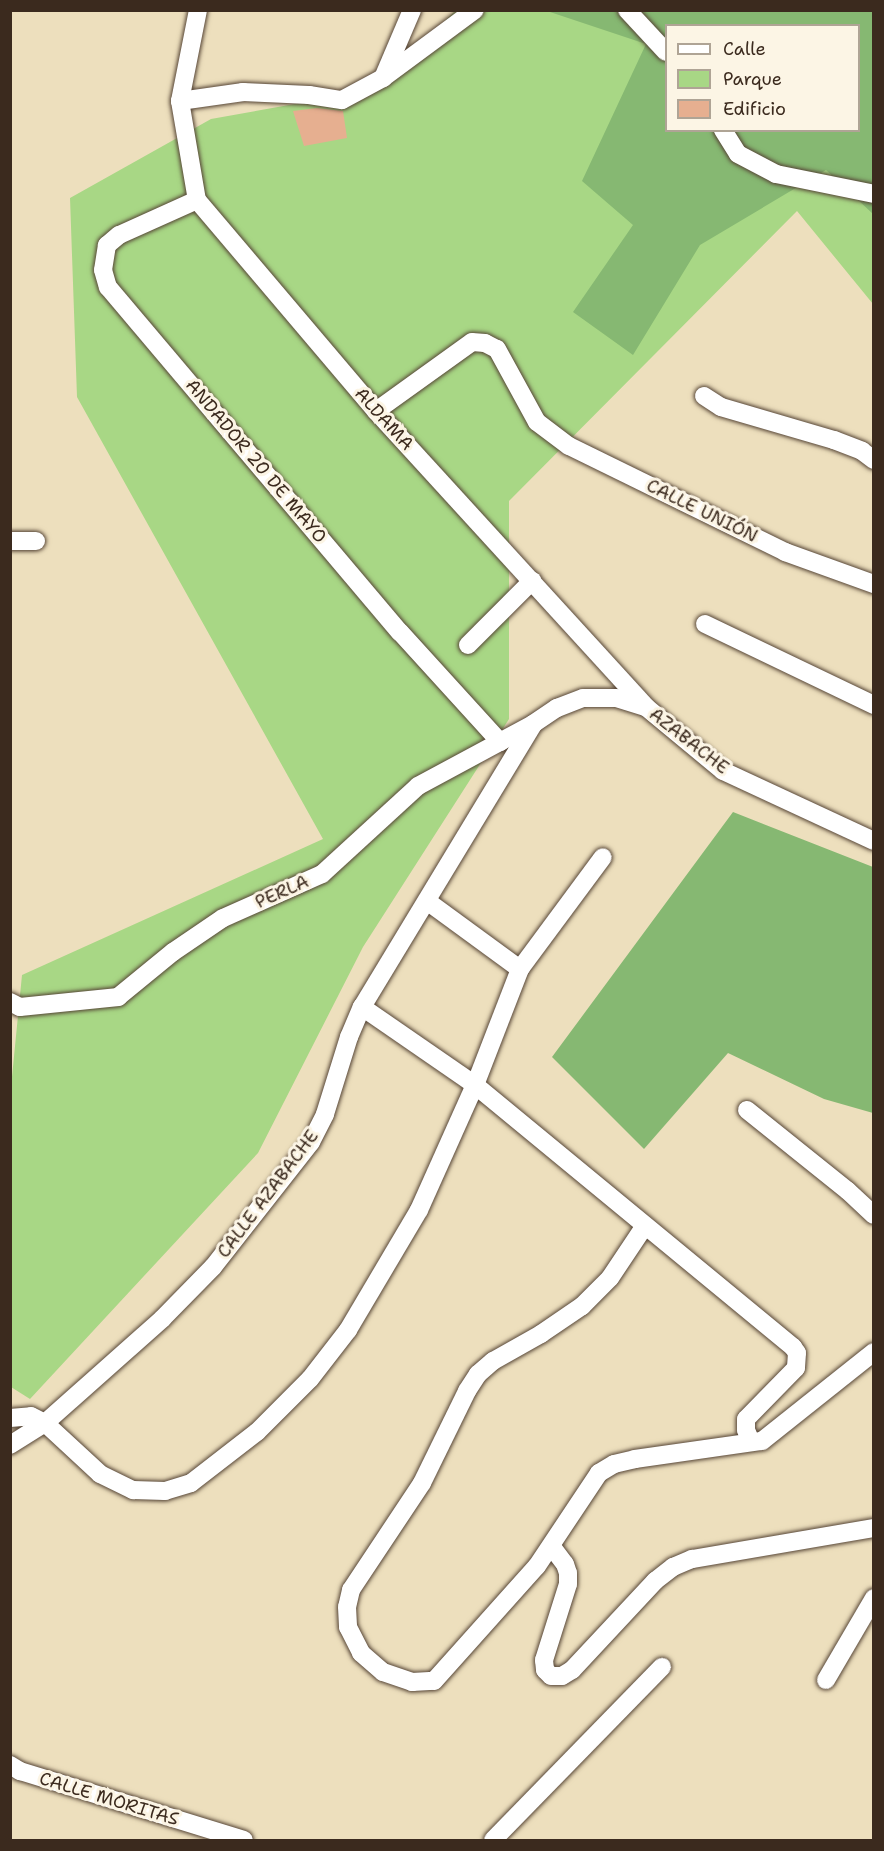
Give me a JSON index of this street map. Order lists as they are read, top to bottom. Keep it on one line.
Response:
{"streets":{"street":["ALDAMA","ANDADOR 20 DE MAYO","CALLE UNIÓN","AZABACHE","PERLA","CALLE AZABACHE","CALLE MORITAS"]},"crossings":[["ALDAMA","ANDADOR 20 DE MAYO"],["ALDAMA","CALLE UNIÓN"],["ALDAMA","AZABACHE"],["ANDADOR 20 DE MAYO","PERLA"],["AZABACHE","PERLA"],["AZABACHE","CALLE AZABACHE"],["PERLA","CALLE AZABACHE"]],"legend":["Calle","Parque","Edificio"]}
